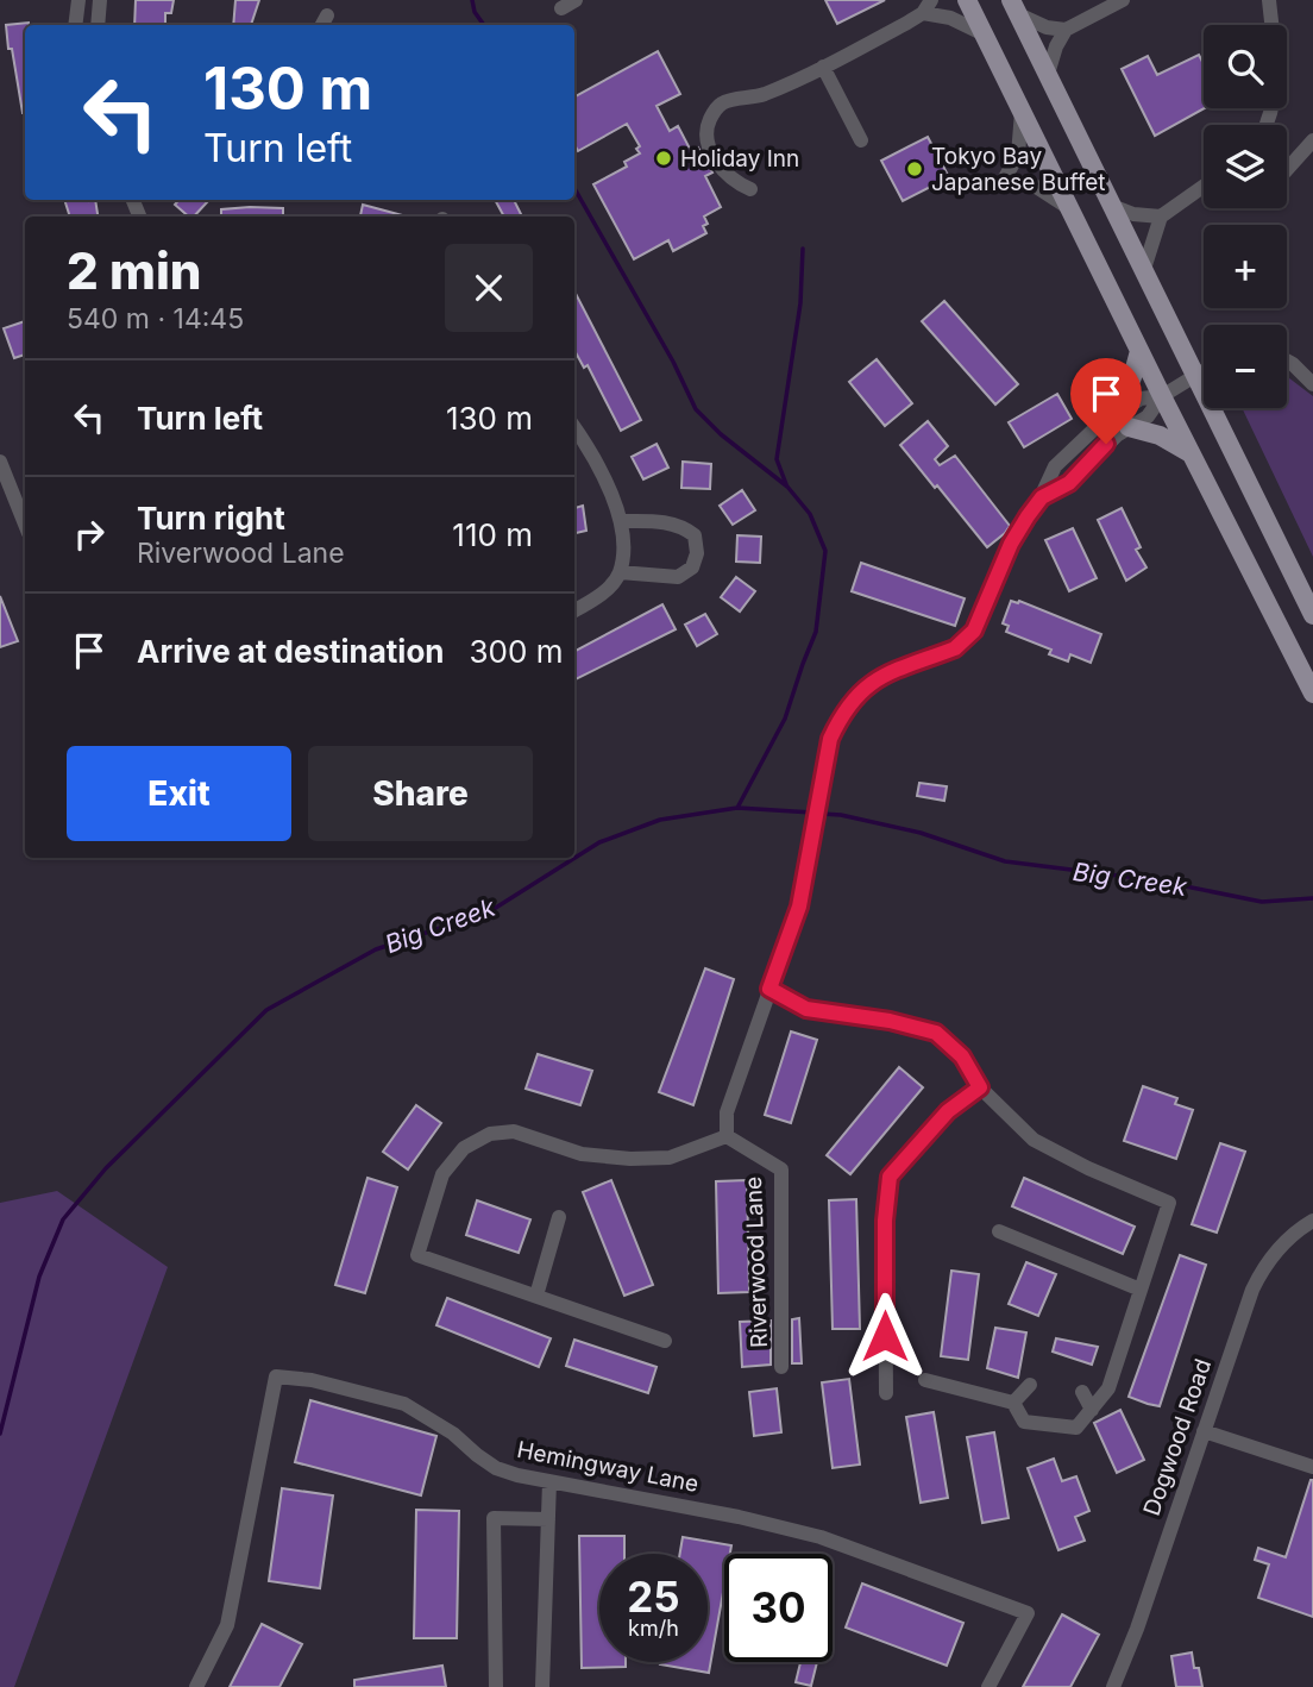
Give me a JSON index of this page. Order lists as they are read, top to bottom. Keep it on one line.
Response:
{"streets":{"street":["Riverwood Lane","Dogwood Road","Hemingway Lane"]},"water":["Big Creek"],"places":["Holiday Inn","Tokyo Bay Japanese Buffet"],"page":{"map_buttons":["+","−"],"turn":["130 m","Turn left"],"heading":["2 min","540 m · 14:45"],"list":[{"name":"Turn left","value":"130 m"},{"name":"Turn right","note":"Riverwood Lane","value":"110 m"},{"name":"Arrive at destination","value":"300 m"}],"buttons":["Exit","Share"],"speed":"25 km/h","limit":"30"}}
